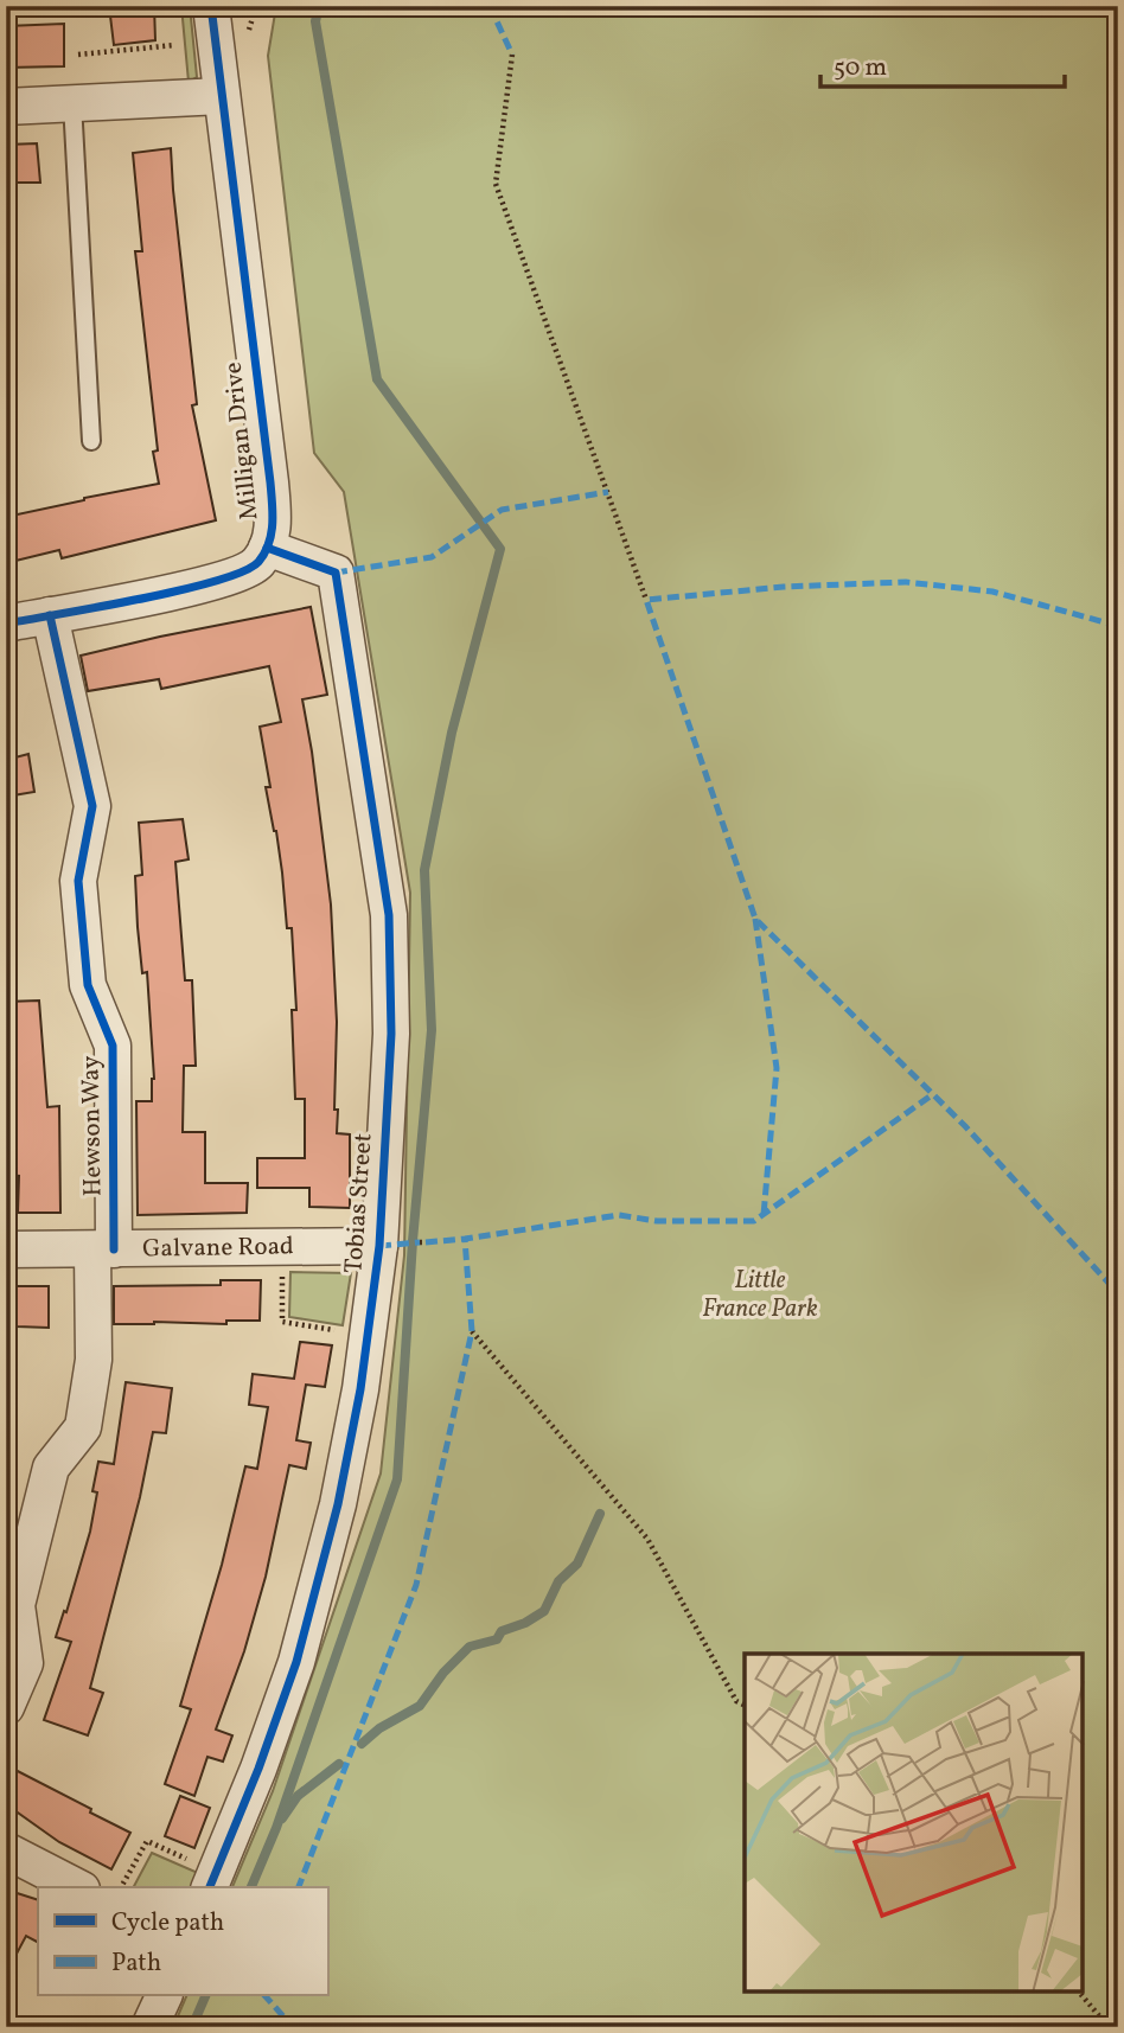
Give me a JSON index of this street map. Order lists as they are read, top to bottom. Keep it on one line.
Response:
{"streets":{"street":["Milligan Drive","Hewson Way","Tobias Street","Galvane Road"]},"crossings":[["Milligan Drive","Hewson Way"],["Milligan Drive","Tobias Street"],["Hewson Way","Galvane Road"],["Tobias Street","Galvane Road"]],"parks":["Little France Park"],"legend":["Cycle path","Path"],"scale_bar":"50 m"}
